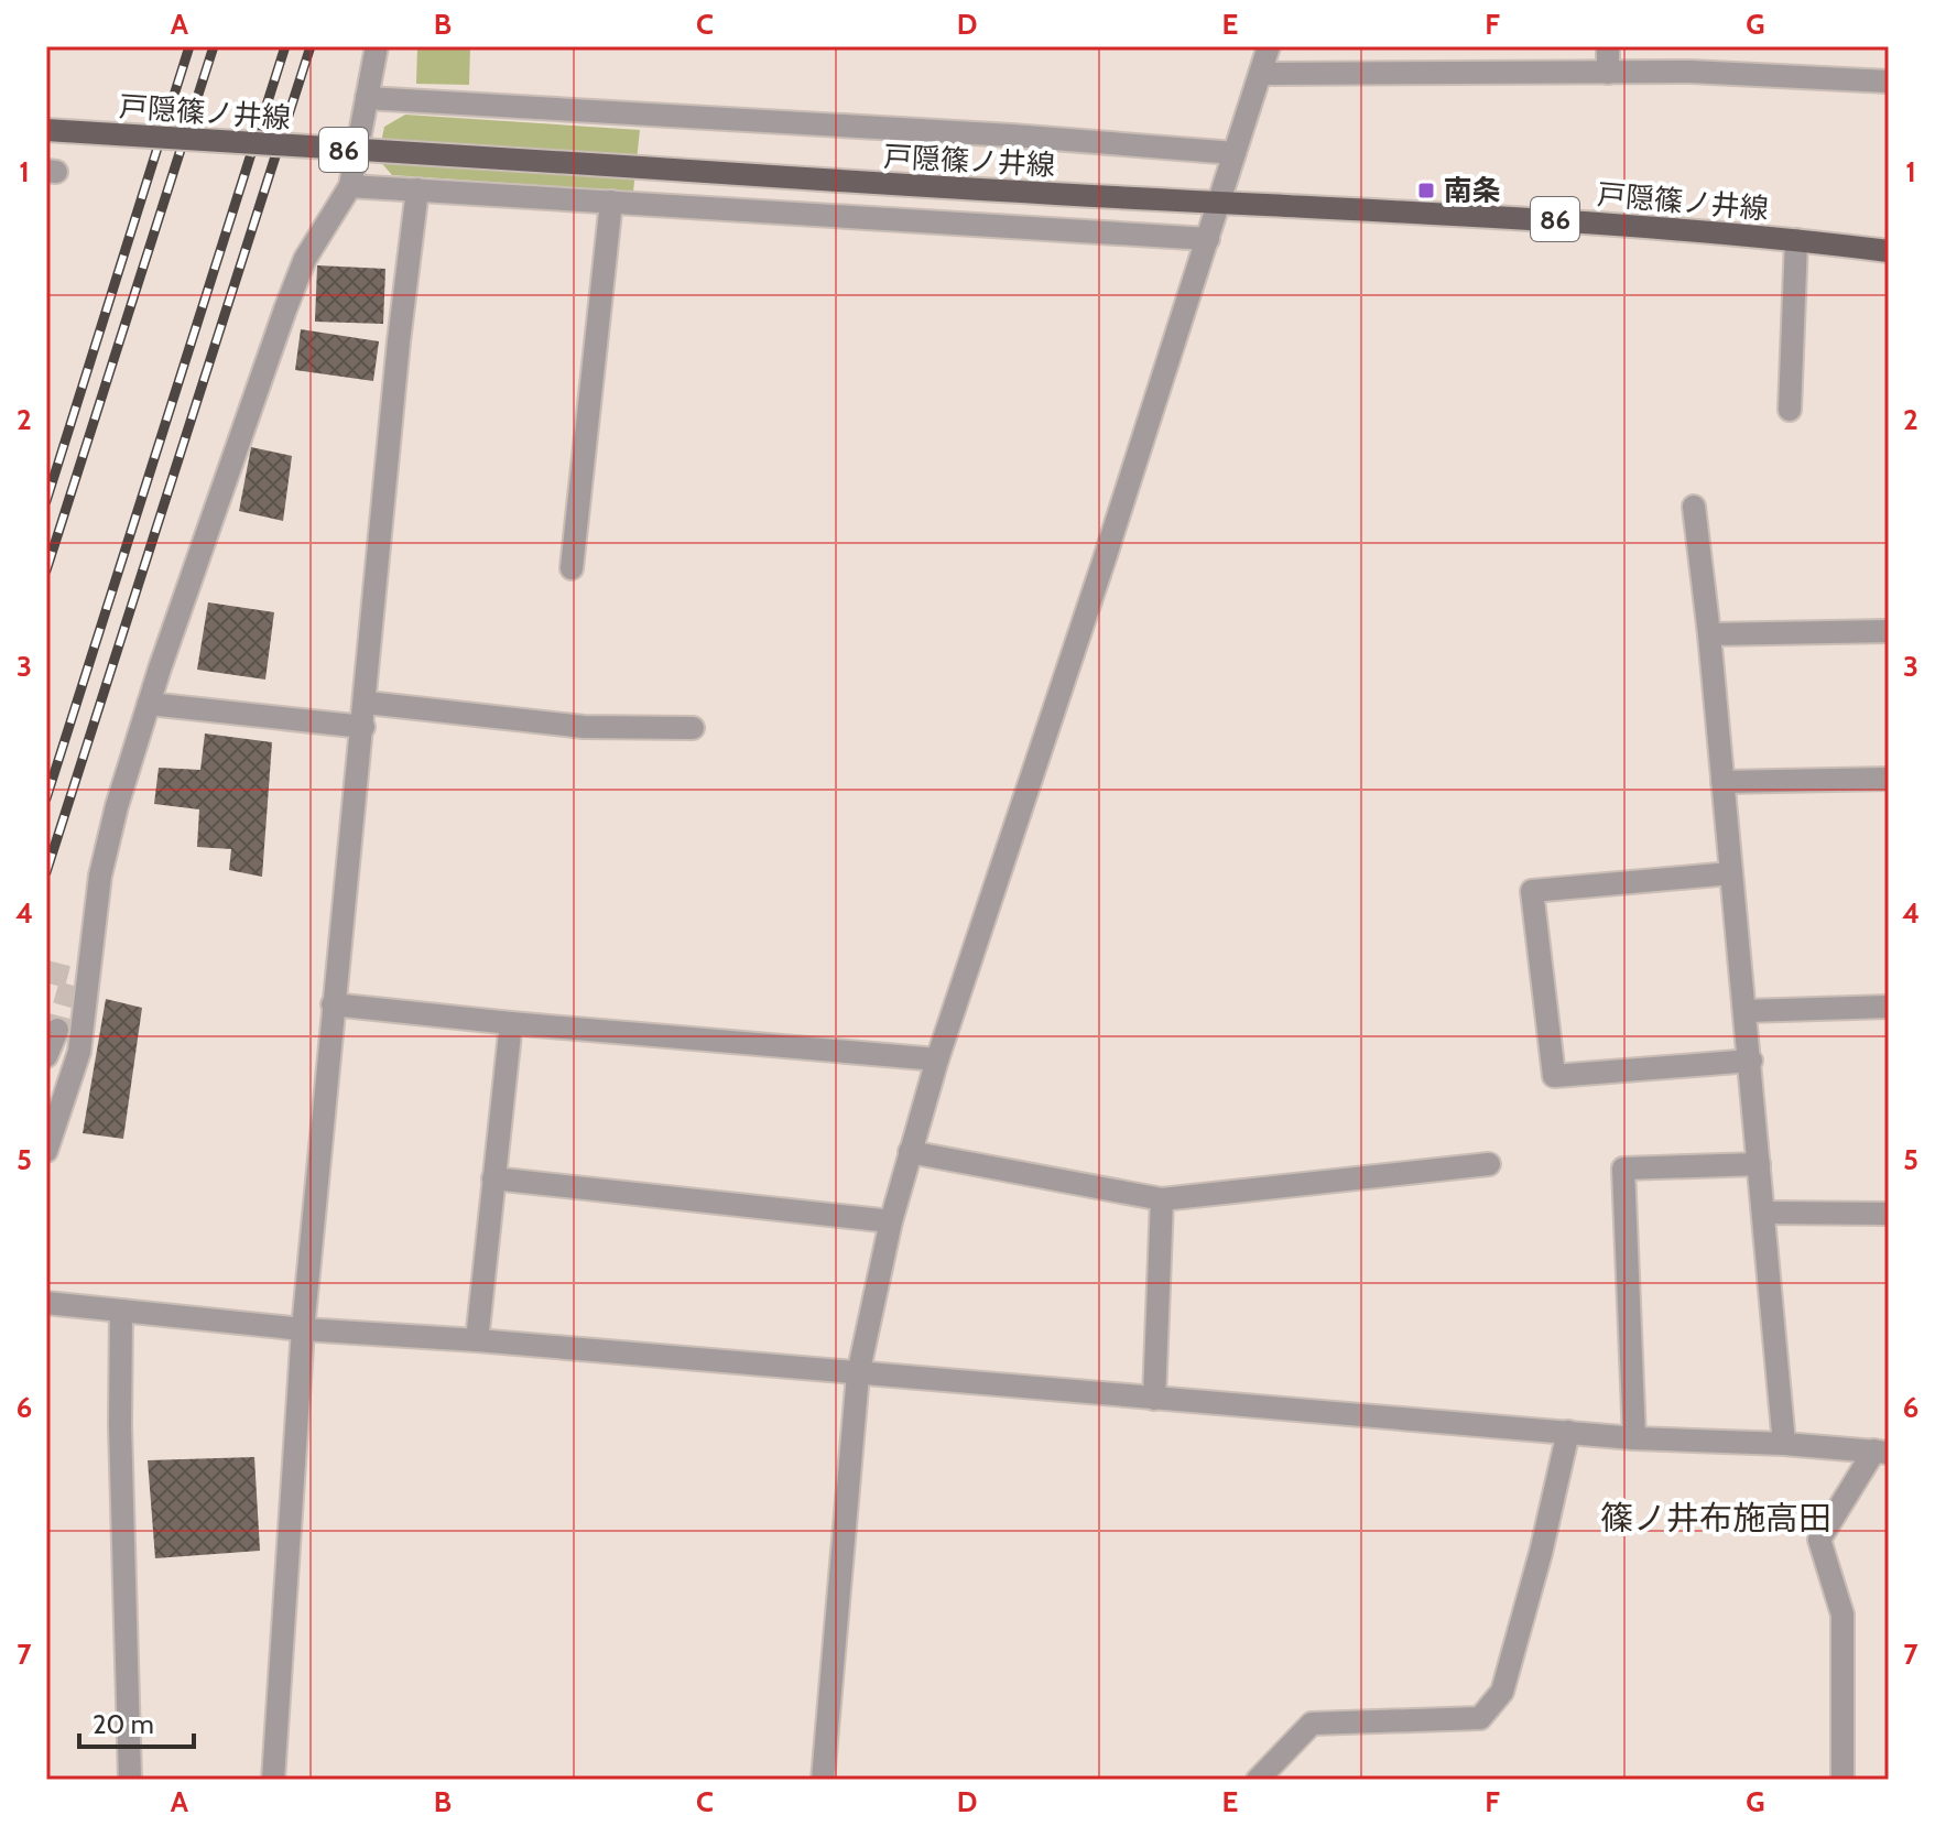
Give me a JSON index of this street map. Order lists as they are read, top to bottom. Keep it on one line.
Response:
{"streets":{"main road":["戸隠篠ノ井線","86"]},"districts":["篠ノ井布施高田"],"places":{"transit":["南条"]},"scale_bar":"20 m","grid":{"columns":["A","B","C","D","E","F","G"],"rows":["1","2","3","4","5","6","7"]}}
